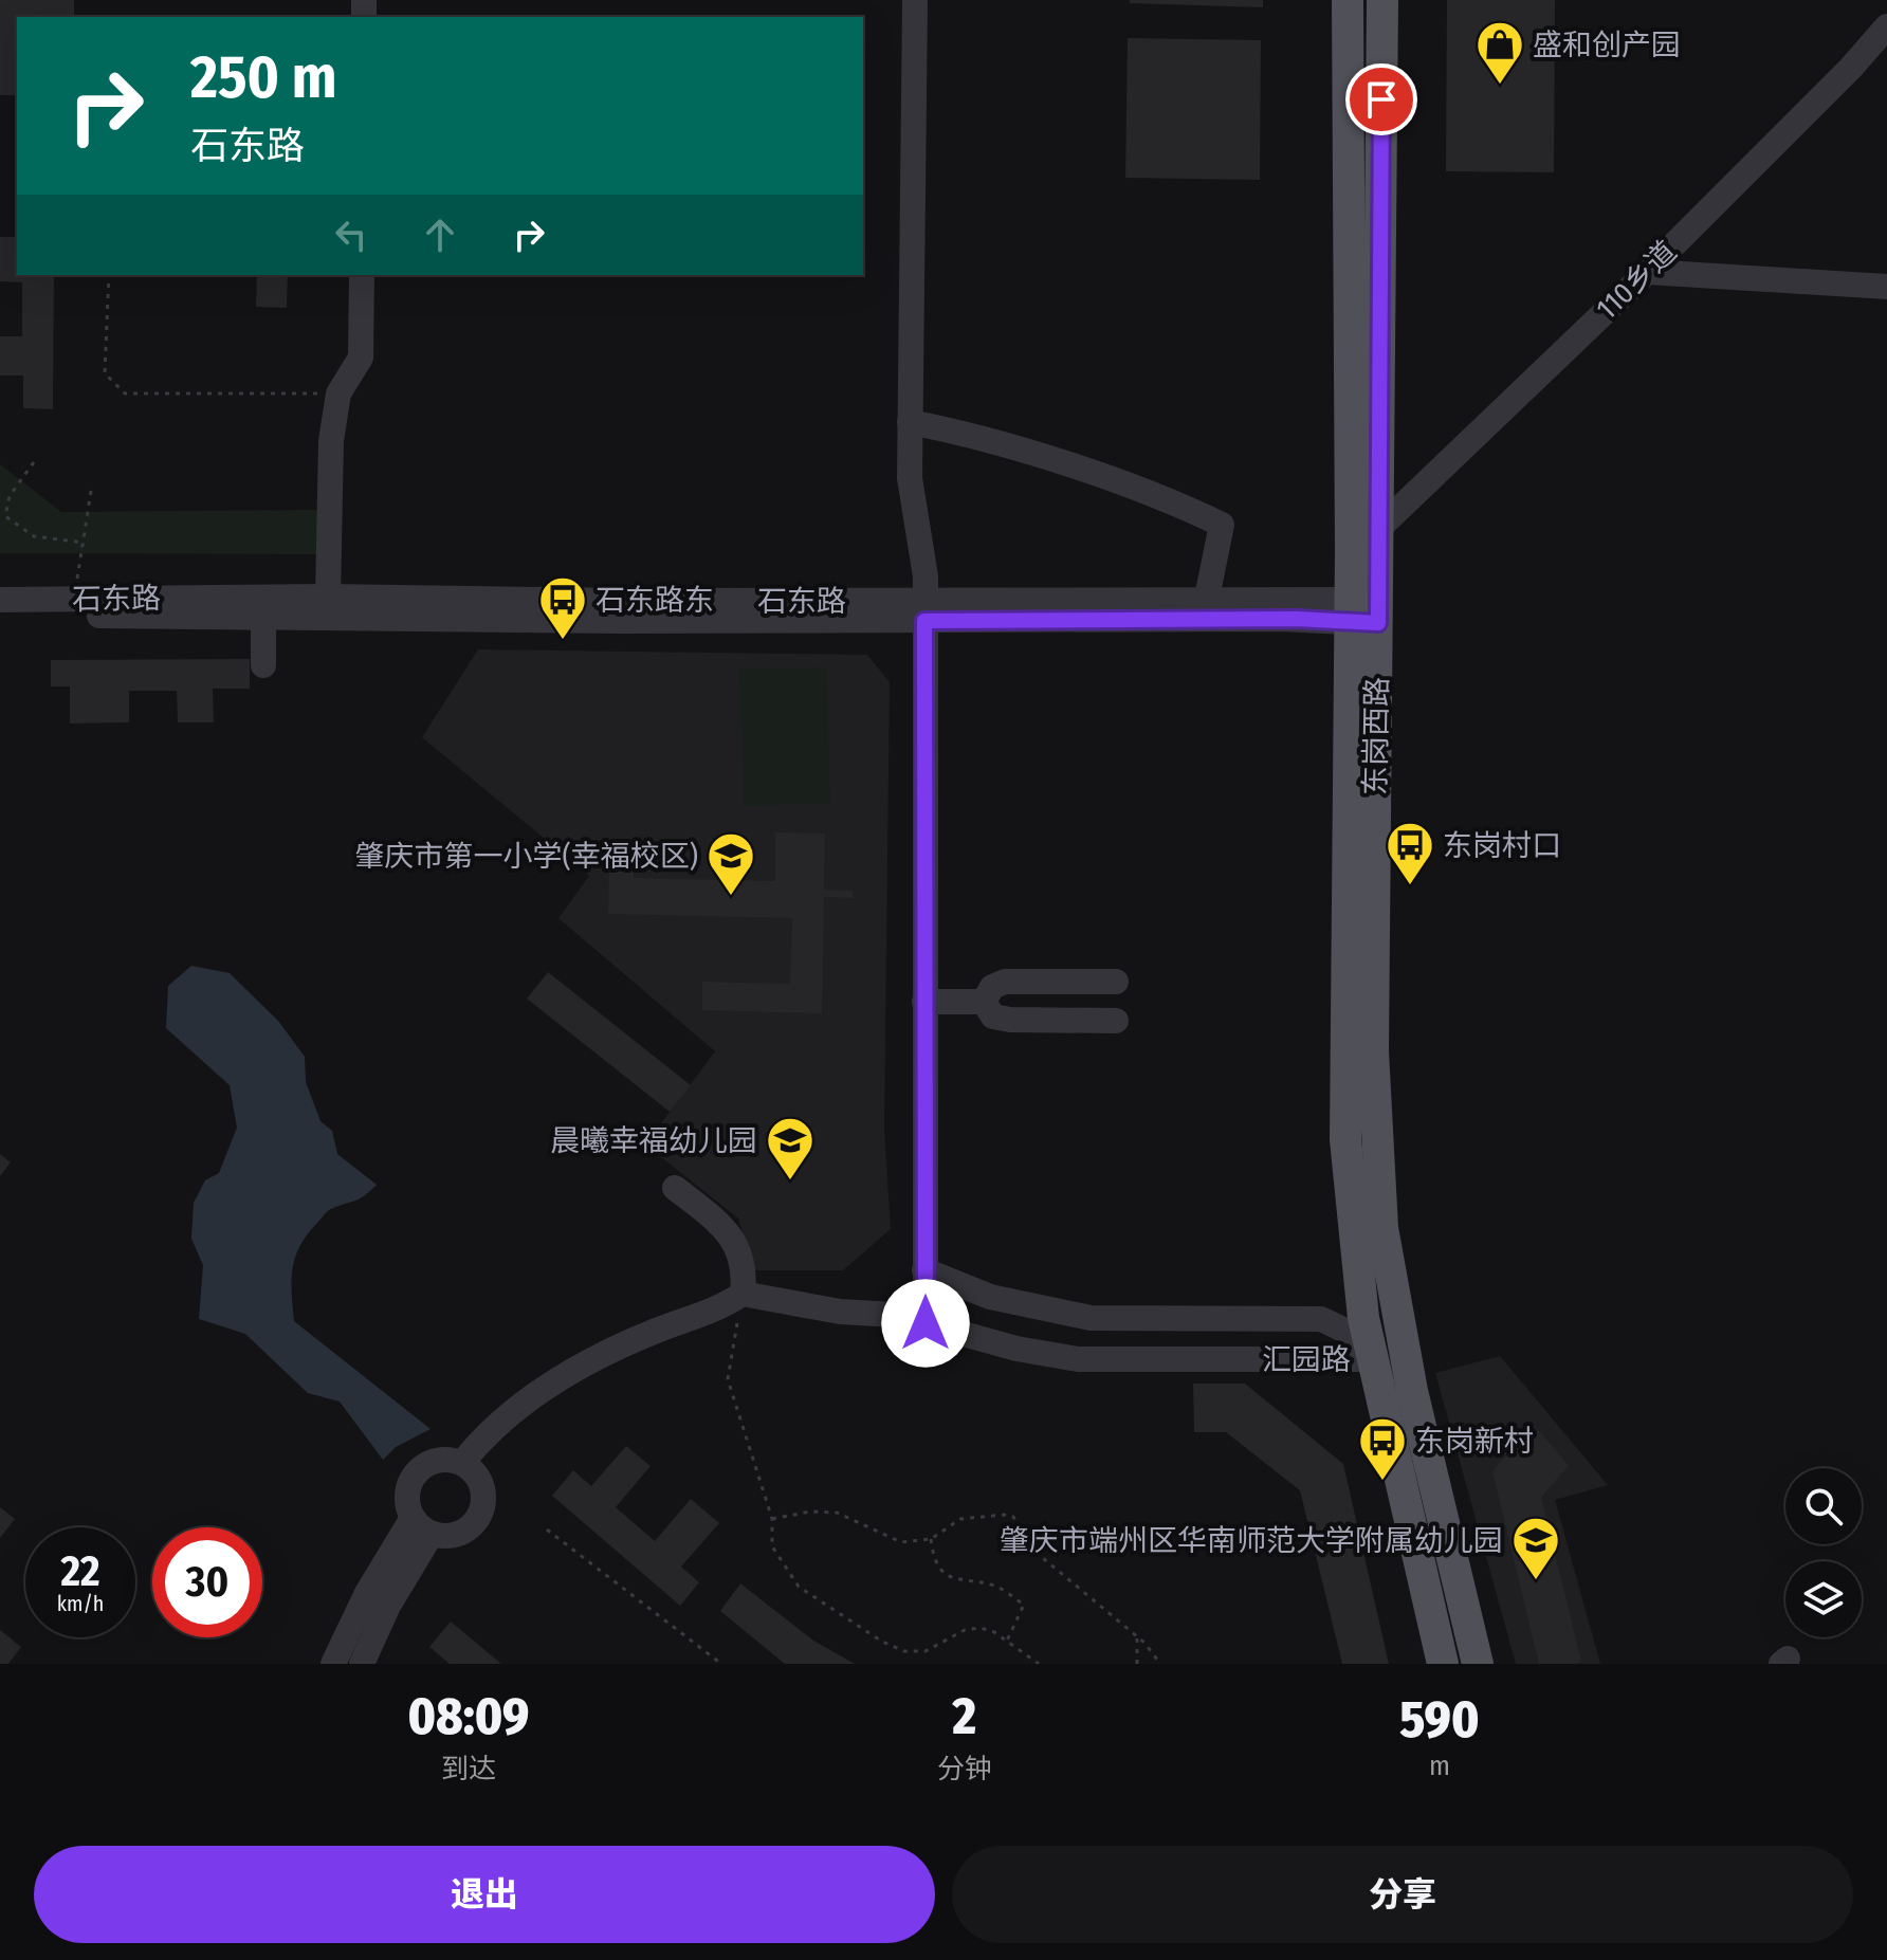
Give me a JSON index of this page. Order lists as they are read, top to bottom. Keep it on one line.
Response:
{"streets":{"main road":["东岗西路"],"street":["110乡道","石东路","汇园路"]},"crossings":[["110乡道","东岗西路"],["石东路","东岗西路"],["东岗西路","汇园路"]],"places":{"shop":["盛和创产园"],"bus stop":["石东路东","东岗村口","东岗新村"],"school or university":["肇庆市第一小学(幸福校区)","晨曦幸福幼儿园","肇庆市端州区华南师范大学附属幼儿园"]},"page":{"turn":["250 m","石东路"],"speed":"22 km/h","limit":"30","eta":["08:09","到达","2","分钟","590","m"],"buttons":["退出","分享"]}}
